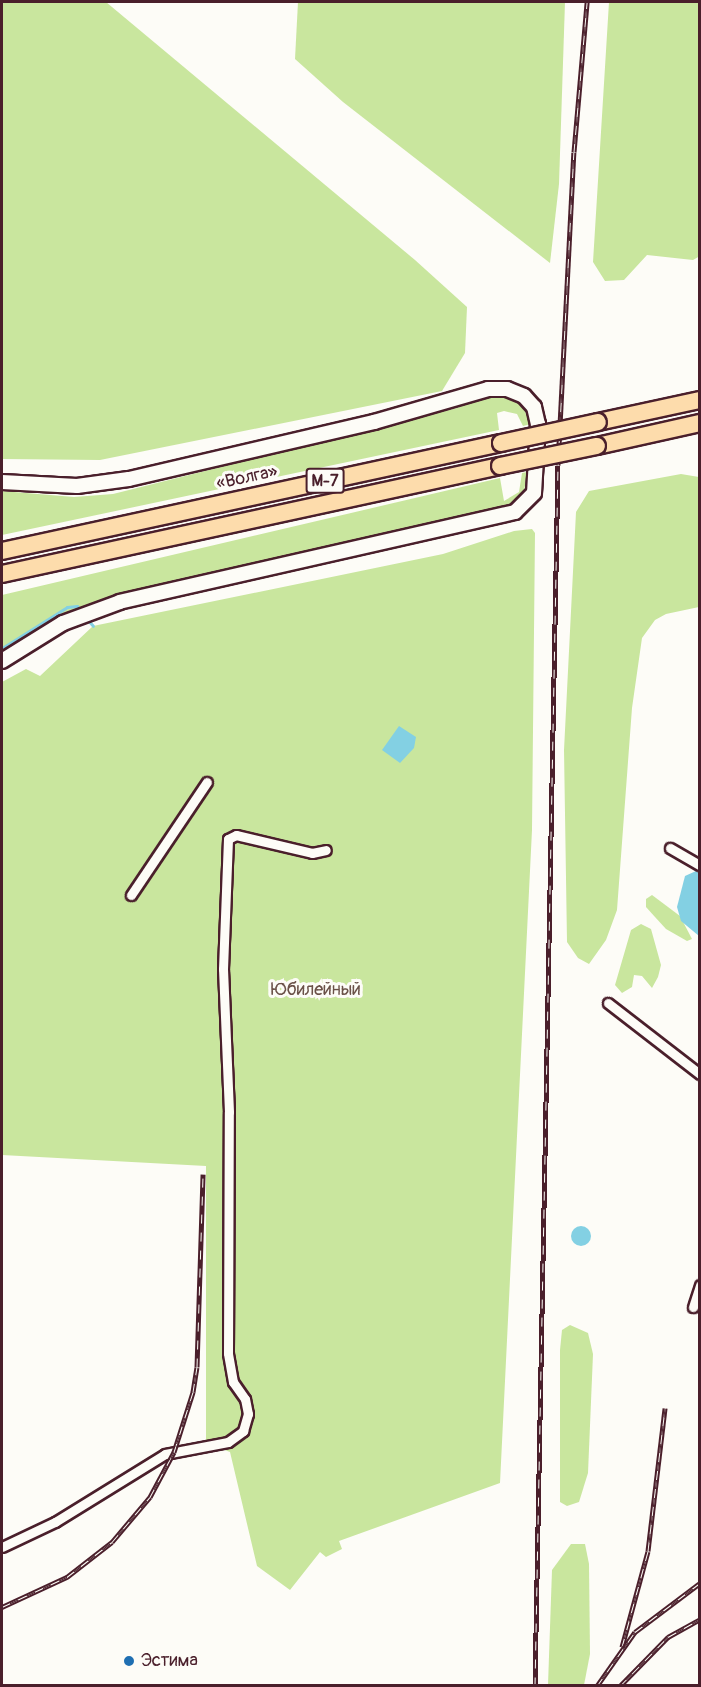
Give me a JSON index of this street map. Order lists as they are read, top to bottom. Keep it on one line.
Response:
{"streets":{"highway":["«Волга»","М-7"]},"parks":["Юбилейный"],"places":["Эстима"]}
